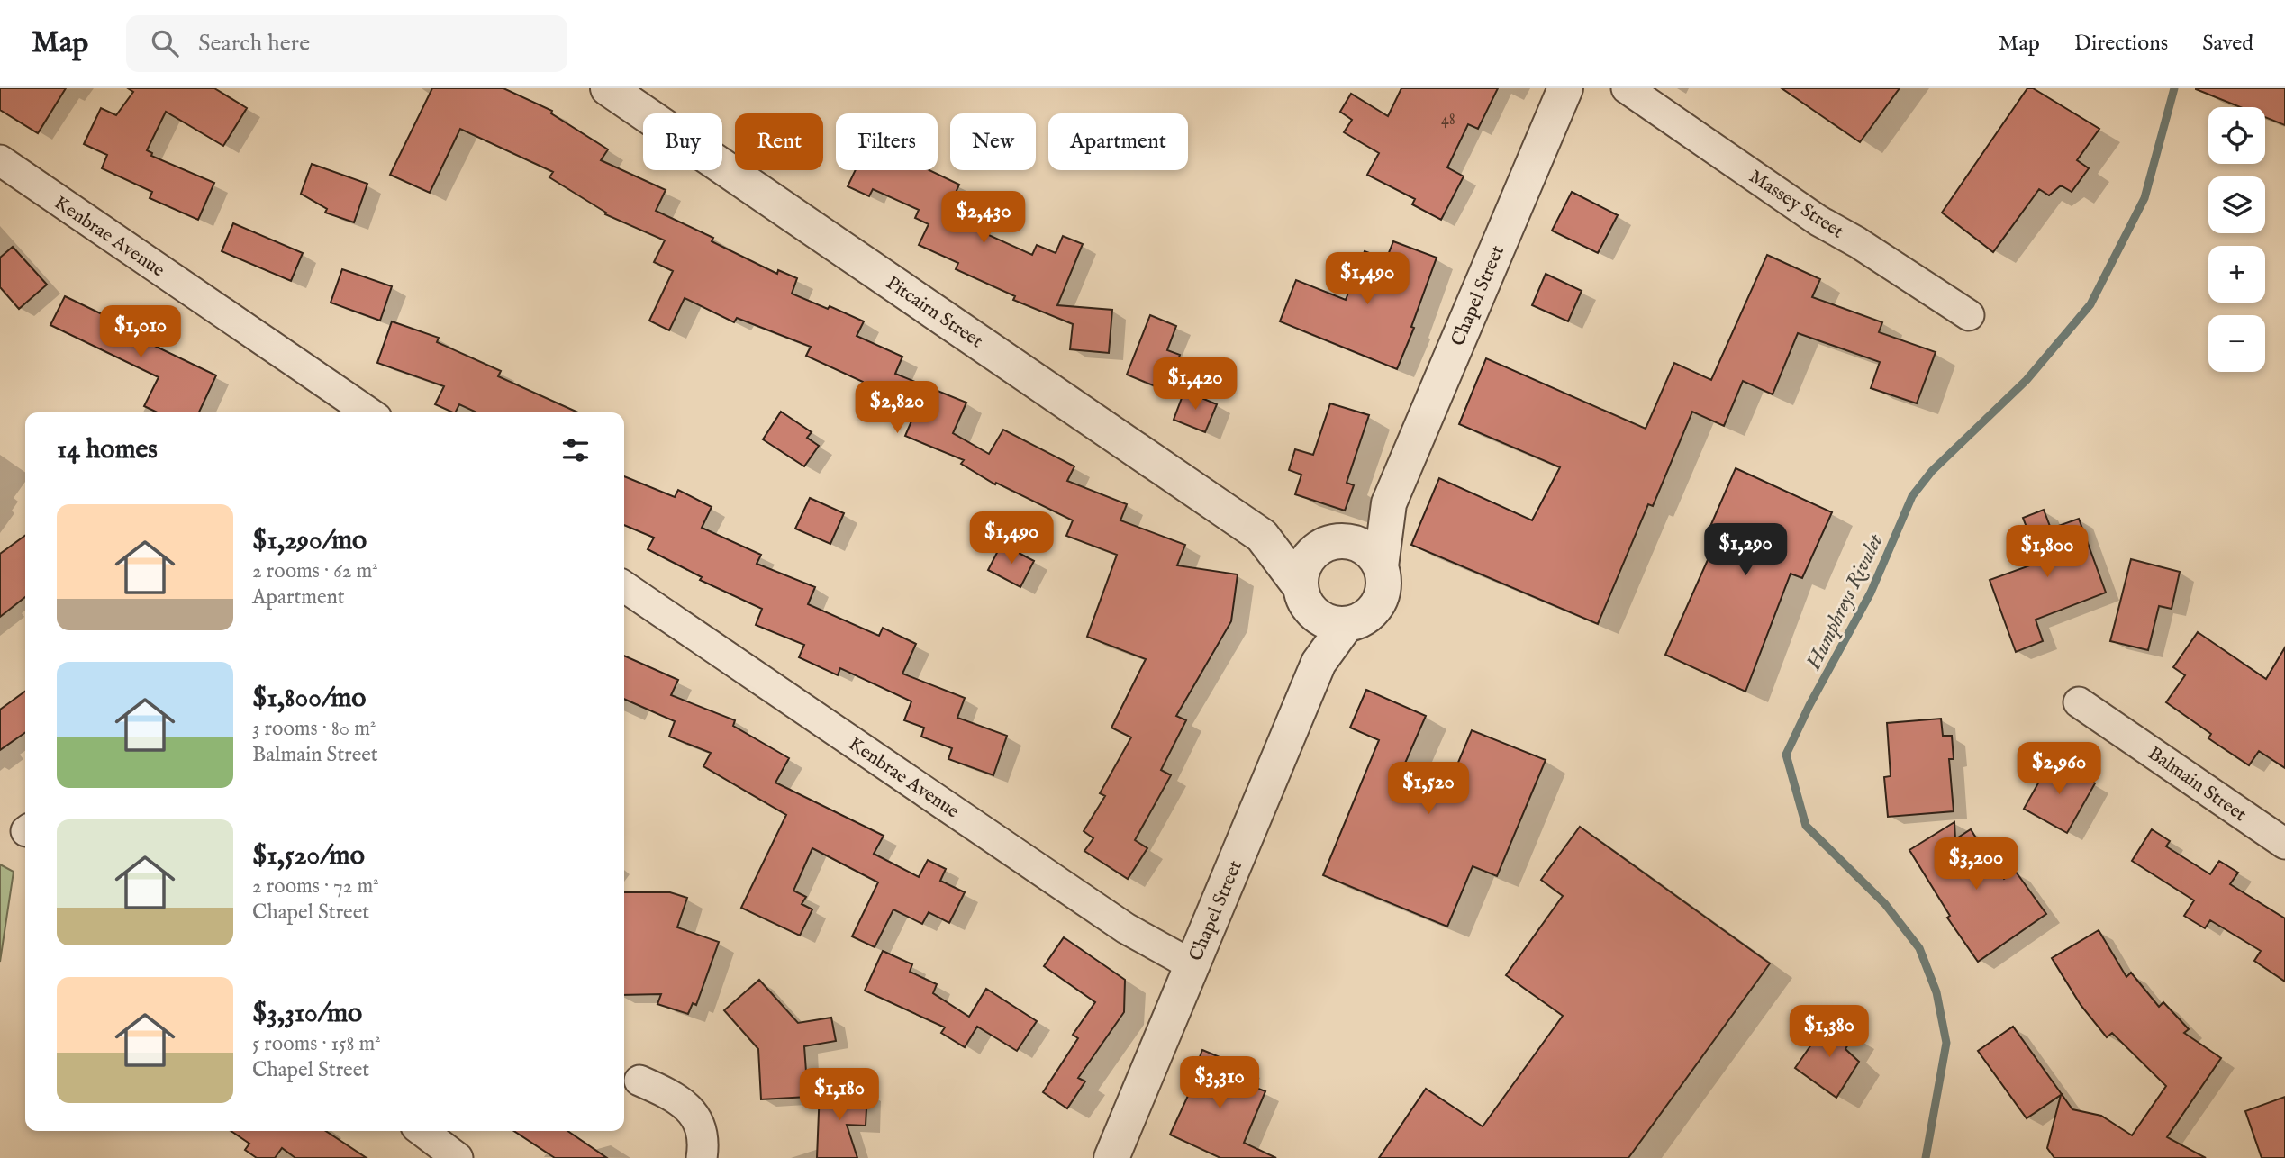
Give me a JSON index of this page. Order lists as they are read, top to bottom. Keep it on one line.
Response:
{"streets":{"street":["Massey Street","Kenbrae Avenue","Chapel Street","Pitcairn Street","Balmain Street"]},"crossings":[["Kenbrae Avenue","Chapel Street"],["Chapel Street","Pitcairn Street"]],"water":["Humphreys Rivulet"],"house_numbers":["48"],"page":{"header":"Map","search":"Search here","nav":["Map","Directions","Saved"],"map_buttons":["+","−"],"chip":["Buy","Rent","Filters","New","Apartment"],"price":["$2,430","$1,490","$1,010","$1,420","$2,820","$1,490","$1,290","$1,800","$2,960","$1,520","$3,200","$1,380","$3,310","$1,180"],"heading":"14 homes","list":[{"name":"$1,290/mo","note":"2 rooms · 62 m² · Apartment"},{"name":"$1,800/mo","note":"3 rooms · 80 m² · Balmain Street"},{"name":"$1,520/mo","note":"2 rooms · 72 m² · Chapel Street"},{"name":"$3,310/mo","note":"5 rooms · 158 m² · Chapel Street"}]}}
